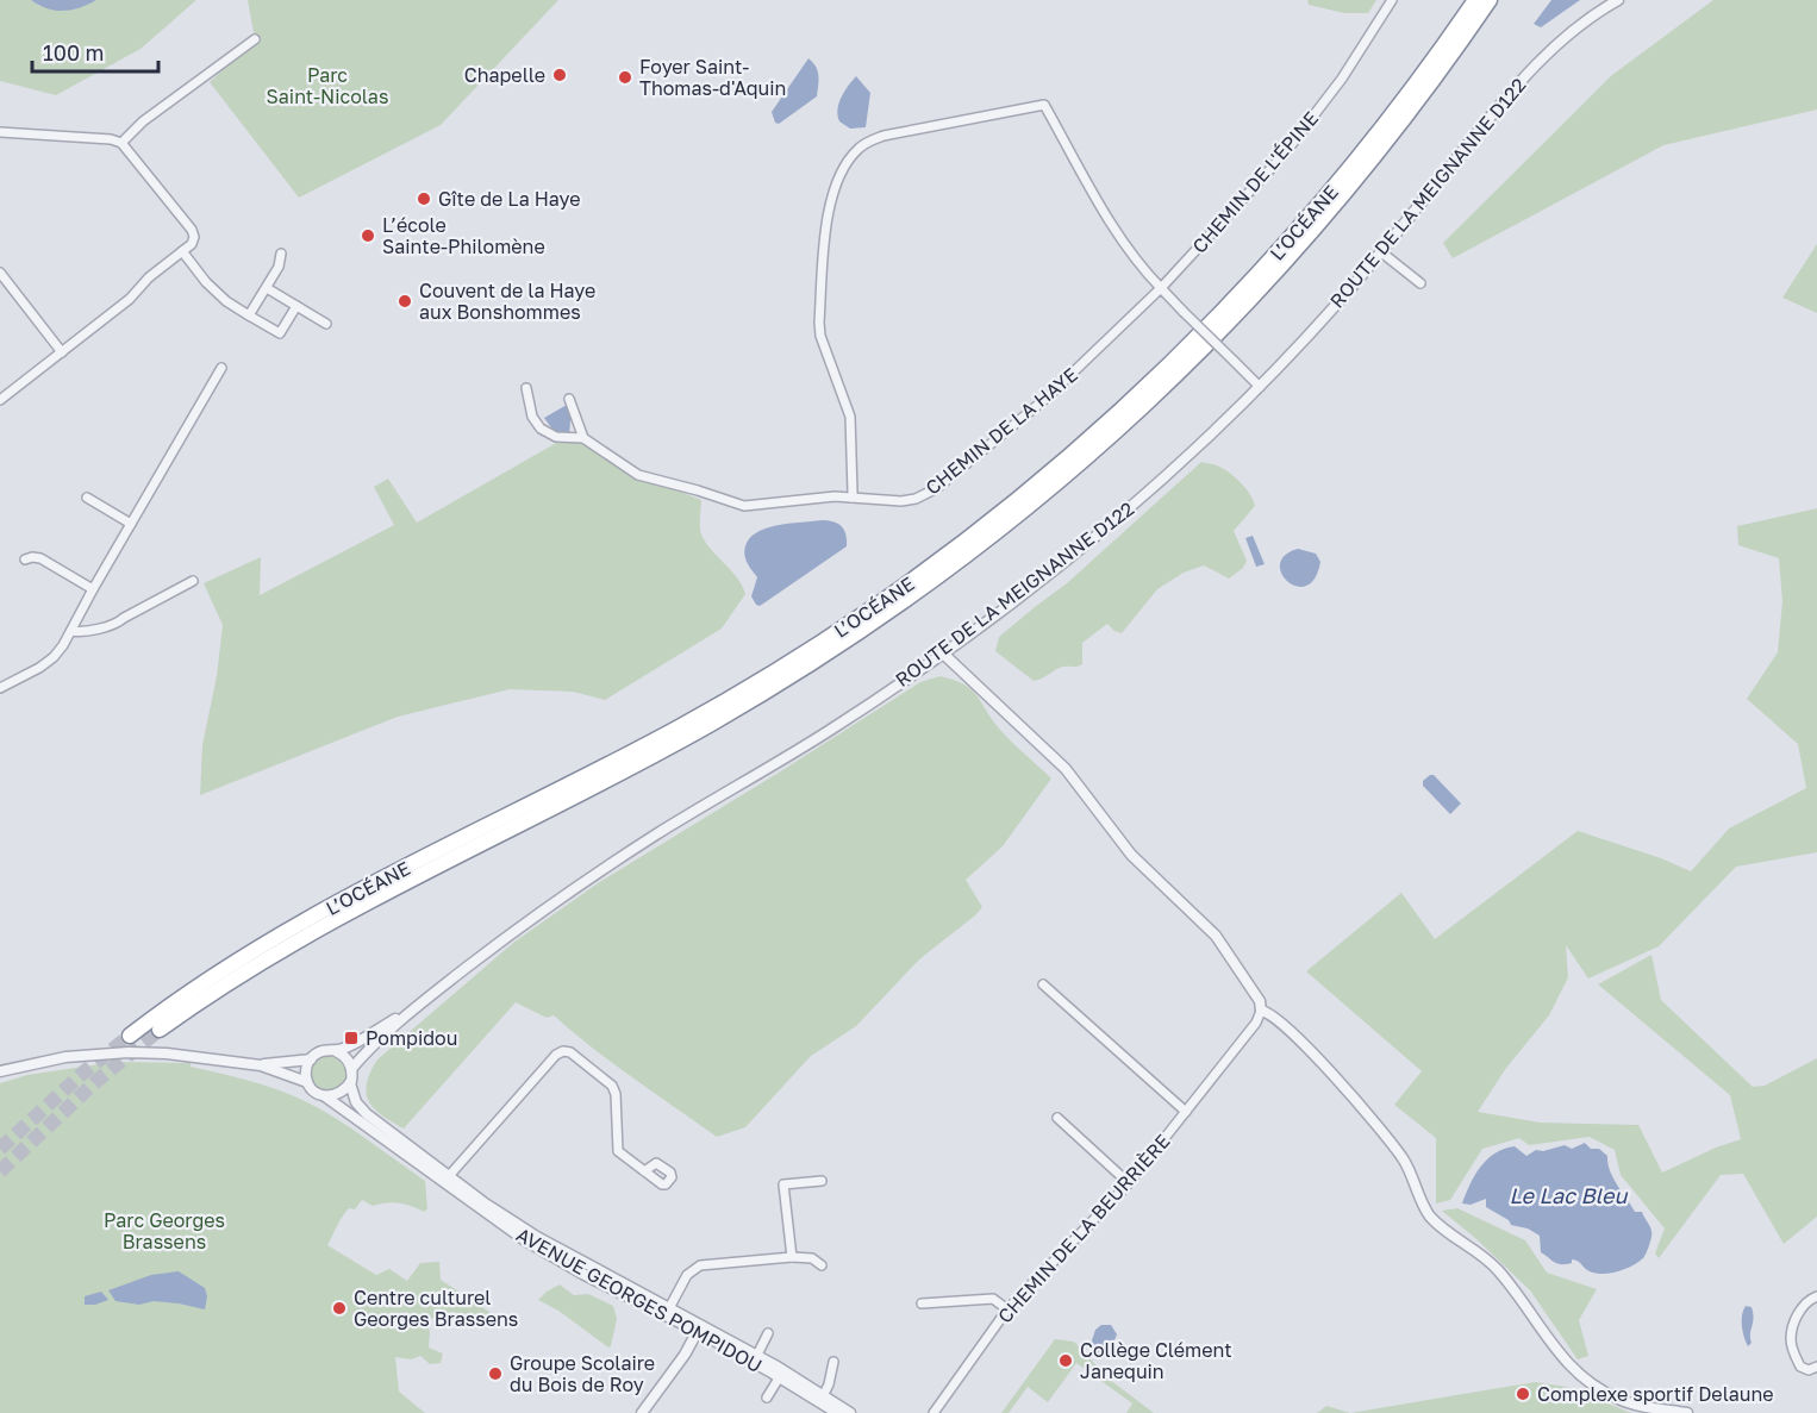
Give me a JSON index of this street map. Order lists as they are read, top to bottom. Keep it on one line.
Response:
{"streets":{"highway":["L’OCÉANE"],"street":["CHEMIN DE L'ÉPINE","ROUTE DE LA MEIGNANNE D122","CHEMIN DE LA HAYE","CHEMIN DE LA BEURRIÈRE","AVENUE GEORGES POMPIDOU"]},"crossings":[["CHEMIN DE L'ÉPINE","CHEMIN DE LA HAYE"]],"water":["Le Lac Bleu"],"parks":["Parc Saint-Nicolas","Parc Georges Brassens"],"places":{"other":["Chapelle","Foyer Saint- Thomas-d'Aquin","Gîte de La Haye","L’école Sainte-Philomène","Couvent de la Haye aux Bonshommes","Centre culturel Georges Brassens","Collège Clément Janequin","Groupe Scolaire du Bois de Roy","Complexe sportif Delaune"],"transit":["Pompidou"]},"scale_bar":"100 m"}
